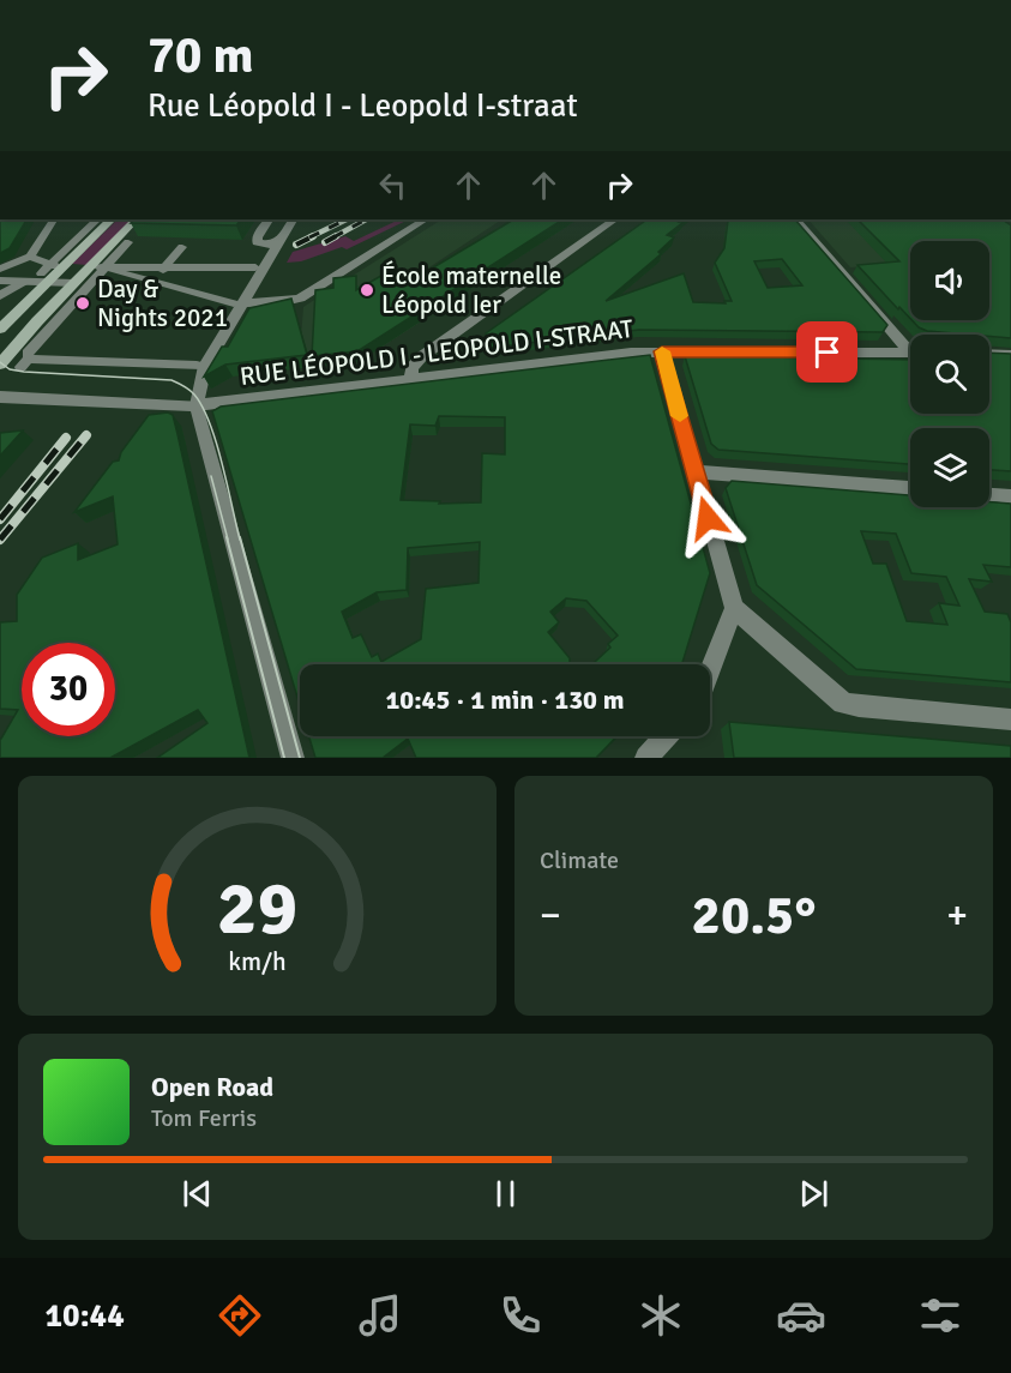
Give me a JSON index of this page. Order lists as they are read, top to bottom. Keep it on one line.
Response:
{"streets":{"street":["RUE LÉOPOLD I - LEOPOLD I-STRAAT"]},"places":["École maternelle Léopold Ier","Day & Nights 2021"],"page":{"turn":["70 m","Rue Léopold I - Leopold I-straat"],"limit":"30","trip":"10:45 · 1 min · 130 m","tile":"Climate","heat":["−","20.5°","+"],"song":["Open Road","Tom Ferris"],"tabs":"10:44","gauge":["29","km/h"]}}
